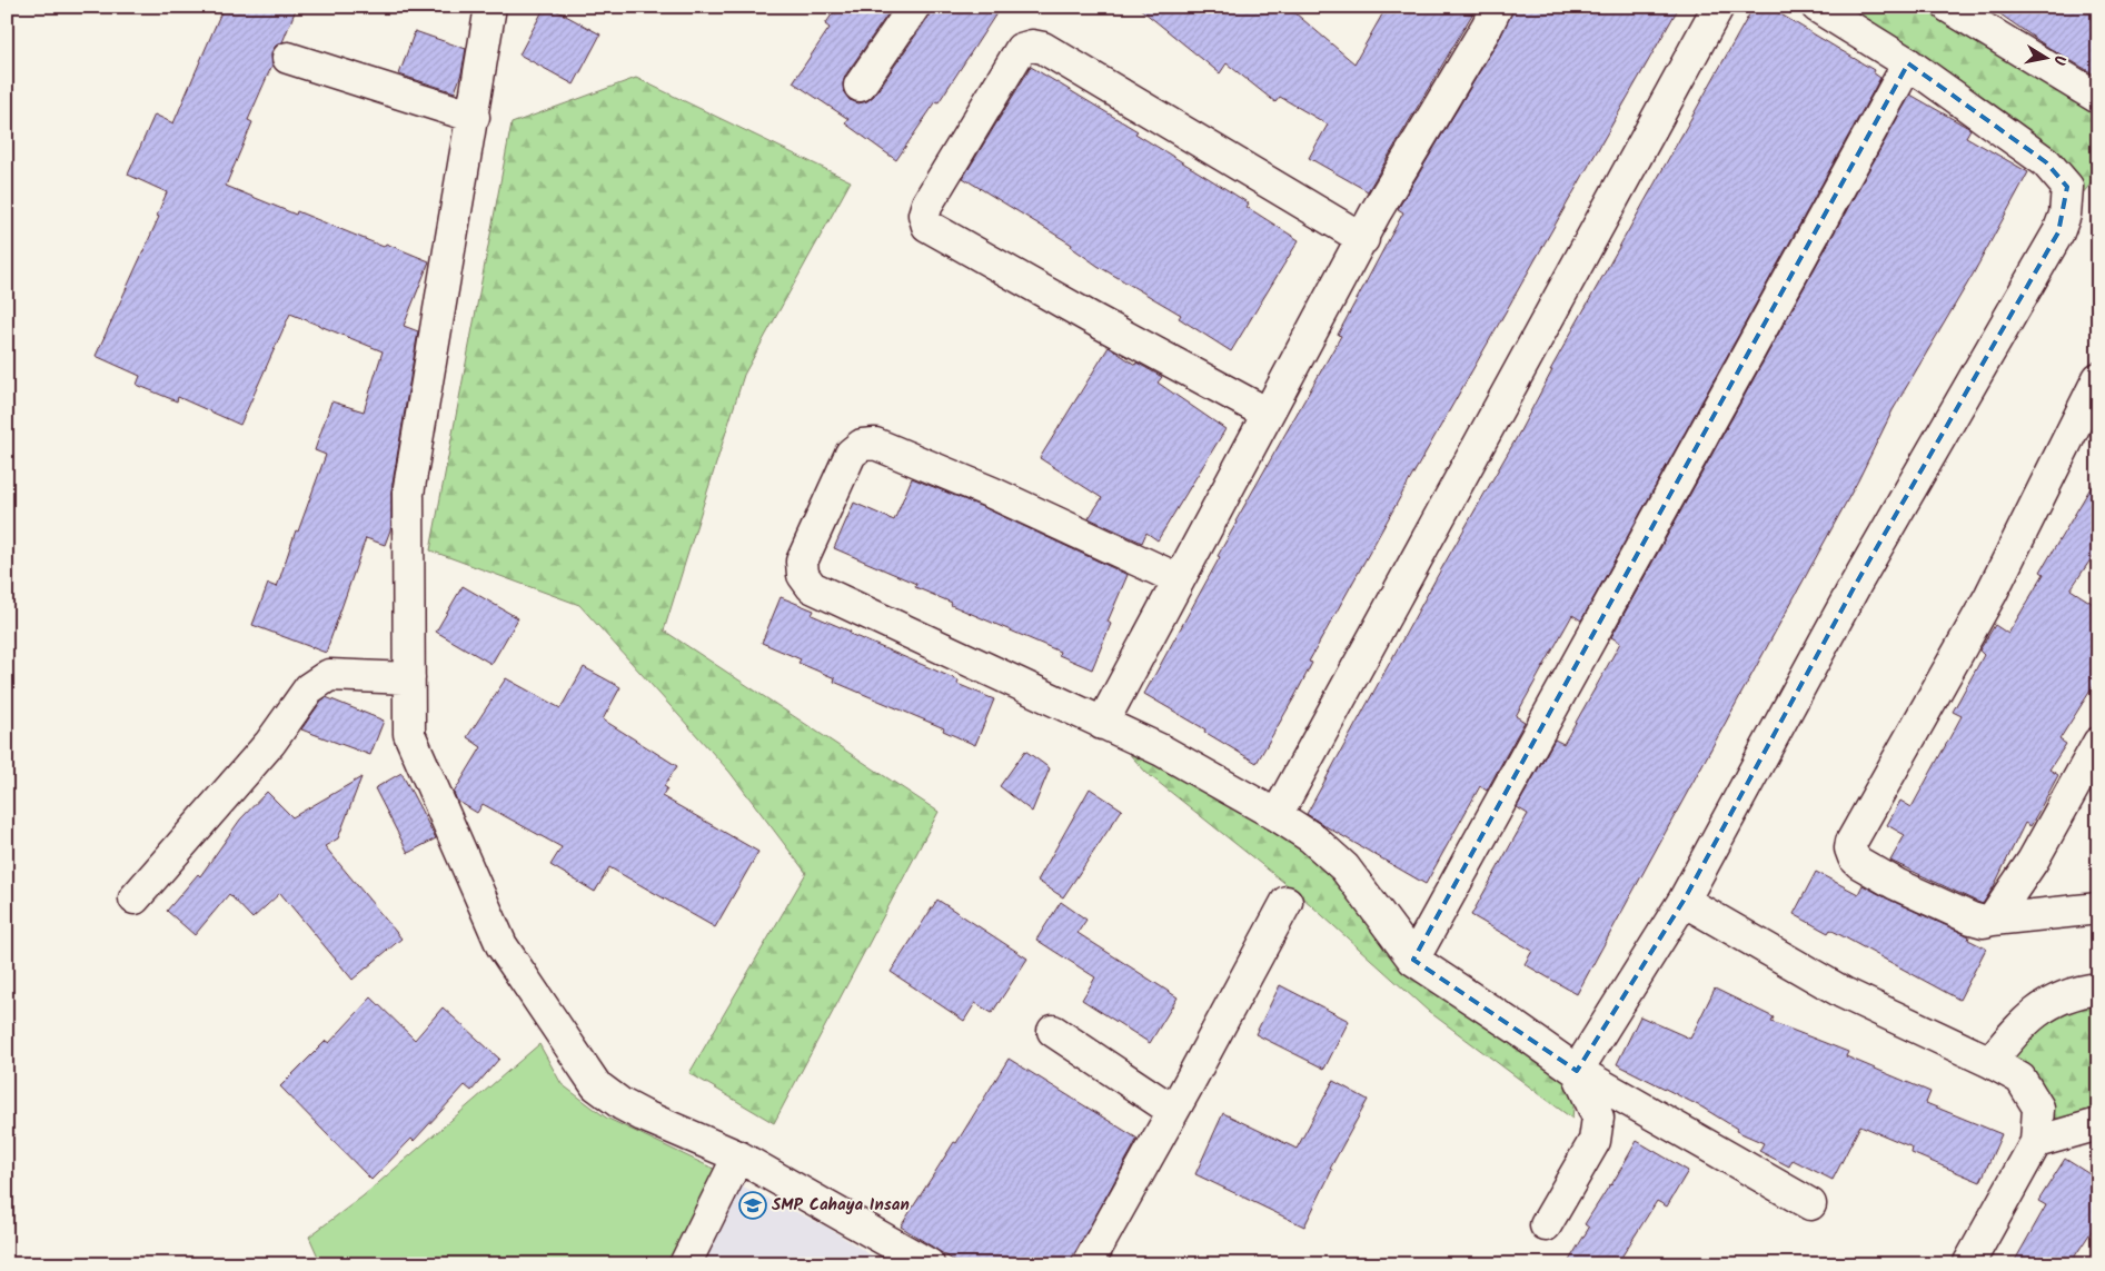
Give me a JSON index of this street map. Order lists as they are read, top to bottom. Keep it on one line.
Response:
{"places":{"school or university":["SMP Cahaya Insan"]},"north":"right"}
